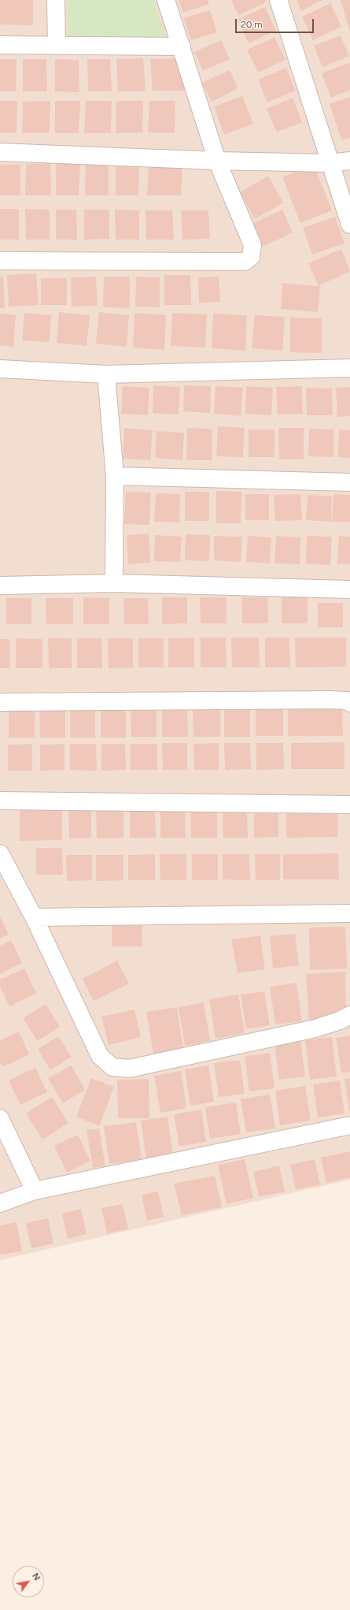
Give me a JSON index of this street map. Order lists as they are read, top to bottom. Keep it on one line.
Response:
{"scale_bar":"20 m","north":"top right"}
